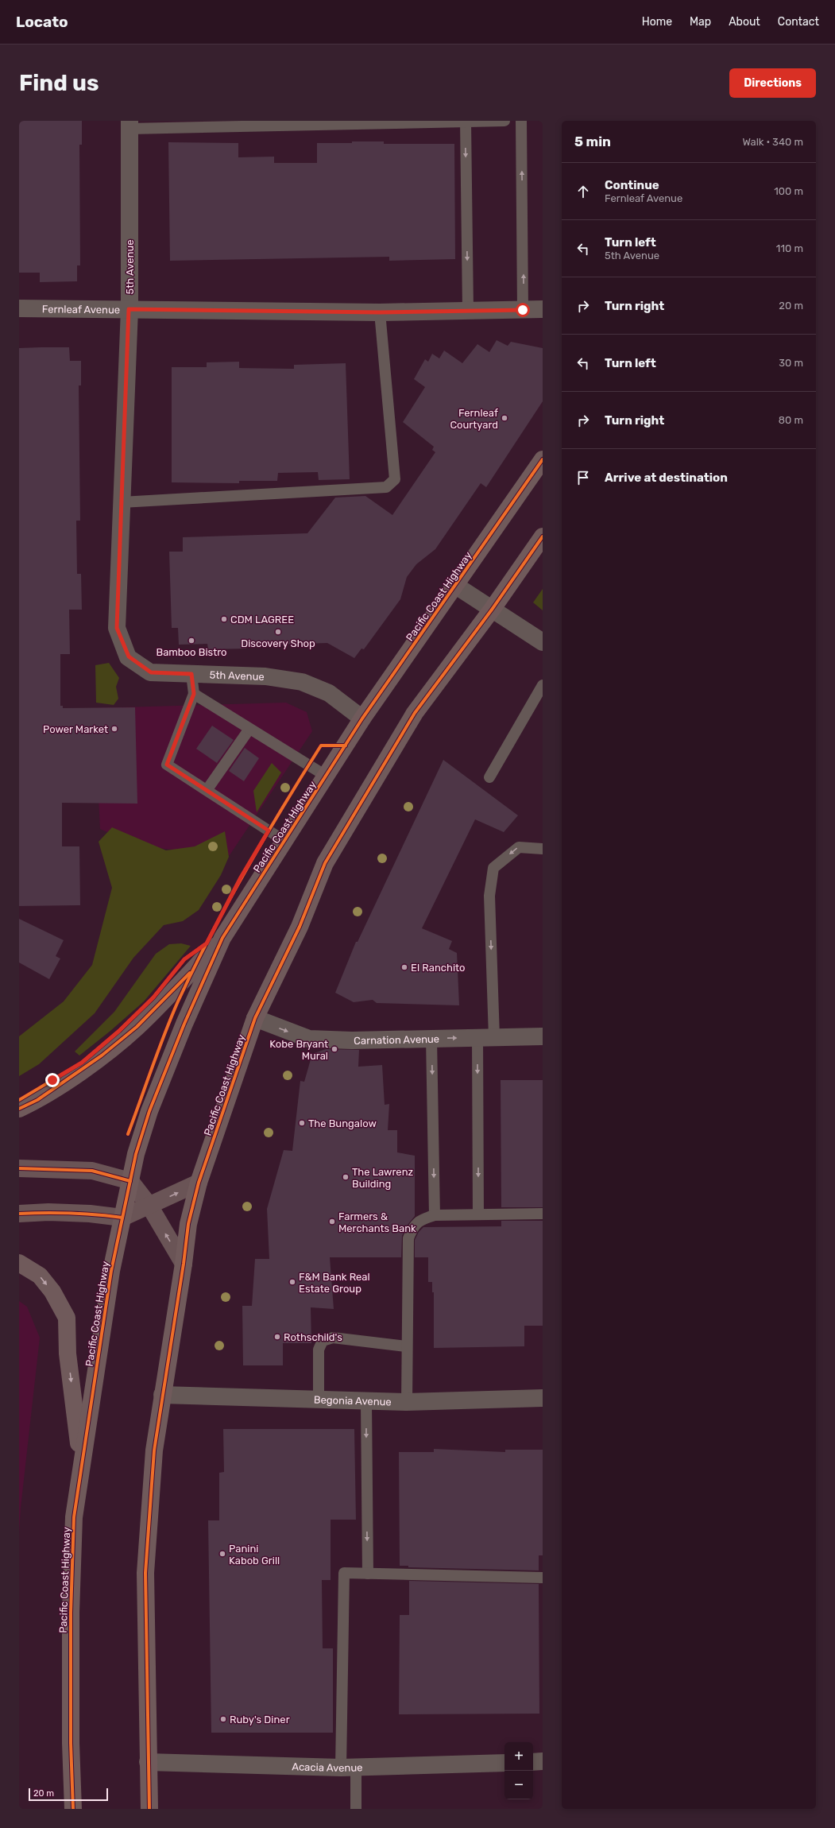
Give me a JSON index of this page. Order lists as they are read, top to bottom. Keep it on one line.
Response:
{"streets":{"highway":["Pacific Coast Highway"],"street":["5th Avenue","Fernleaf Avenue","Carnation Avenue","Begonia Avenue","Acacia Avenue"]},"crossings":[["5th Avenue","Fernleaf Avenue"],["5th Avenue","Pacific Coast Highway"],["Pacific Coast Highway","Carnation Avenue"],["Pacific Coast Highway","Begonia Avenue"],["Pacific Coast Highway","Acacia Avenue"]],"one_way":["Carnation Avenue"],"places":["Fernleaf Courtyard","CDM LAGREE","Discovery Shop","Bamboo Bistro","Power Market","El Ranchito","Kobe Bryant Mural","The Bungalow","The Lawrenz Building","Farmers & Merchants Bank","F&M Bank Real Estate Group","Rothschild's","Panini Kabob Grill","Ruby's Diner"],"scale_bar":"20 m","page":{"header":"Locato","nav":["Home","Map","About","Contact"],"buttons":"Directions","title":"Find us","heading":["5 min","Walk · 340 m"],"list":[["Continue","Fernleaf Avenue","100 m"],["Turn left","5th Avenue","110 m"],["Turn right","20 m"],["Turn left","30 m"],["Turn right","80 m"],"Arrive at destination"],"map_buttons":["+","−"],"scale":"20 m"}}
